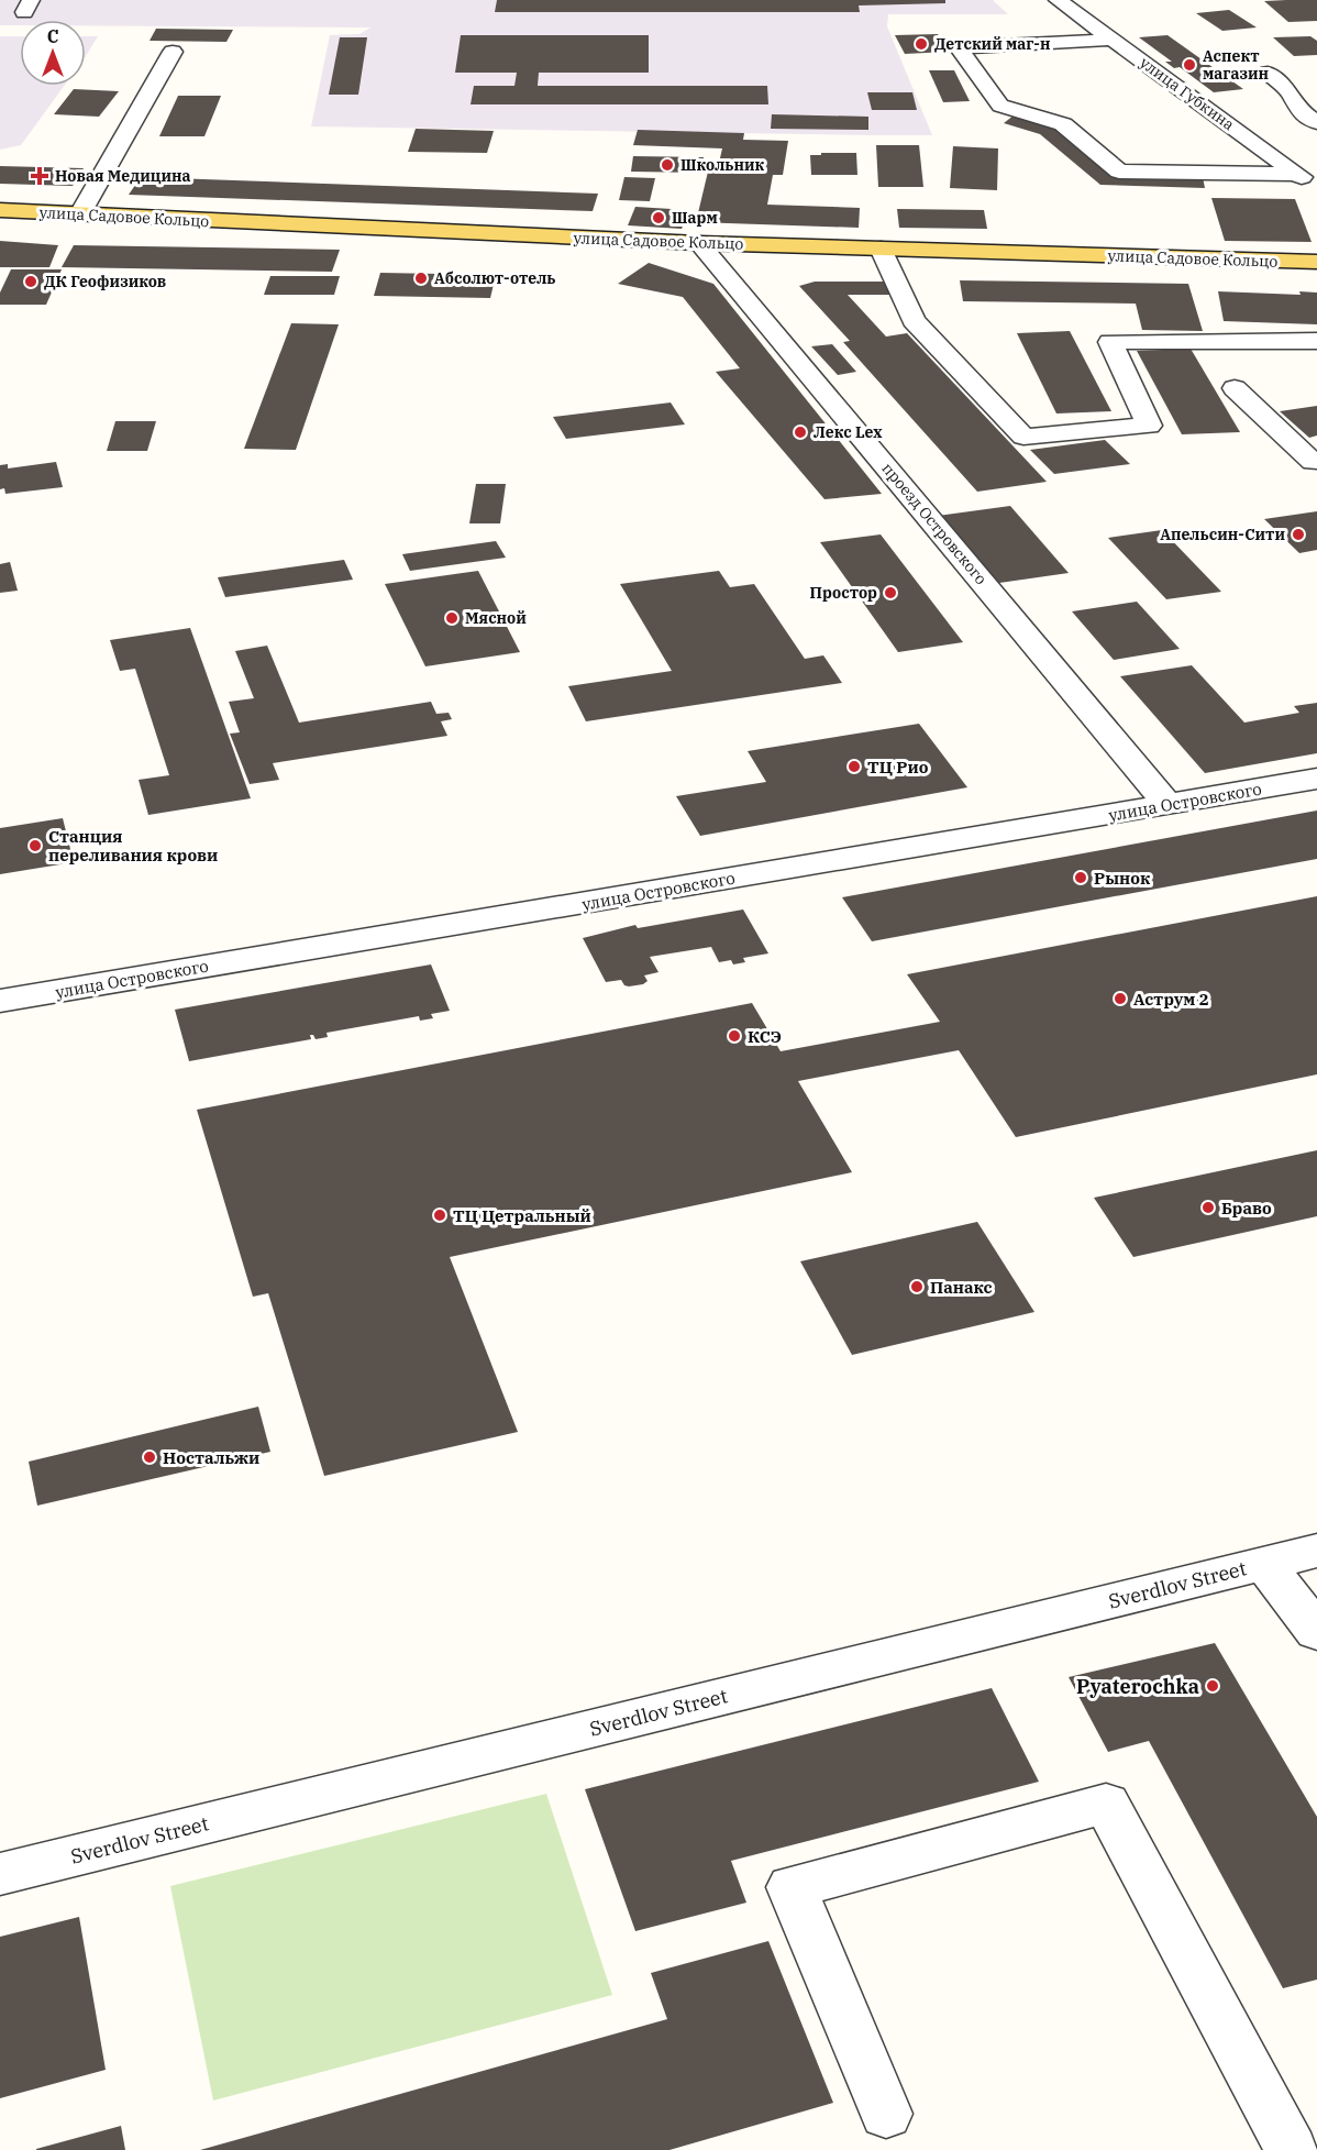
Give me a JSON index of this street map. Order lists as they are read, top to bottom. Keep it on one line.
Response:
{"streets":{"main road":["улица Садовое Кольцо"],"street":["улица Губкина","проезд Островского","улица Островского","Sverdlov Street"]},"crossings":[["улица Садовое Кольцо","проезд Островского"],["проезд Островского","улица Островского"]],"places":{"other":["Детский маг-н","Аспект магазин","Школьник","Шарм","Абсолют-отель","ДК Геофизиков","Лекс Lex","Апельсин-Сити","Простор","Мясной","ТЦ Рио","Станция переливания крови","Рынок","Аструм 2","КСЭ","Браво","ТЦ Цетральный","Панакс","Ностальжи","Pyaterochka"],"health":["Новая Медицина"]},"north":"top"}
